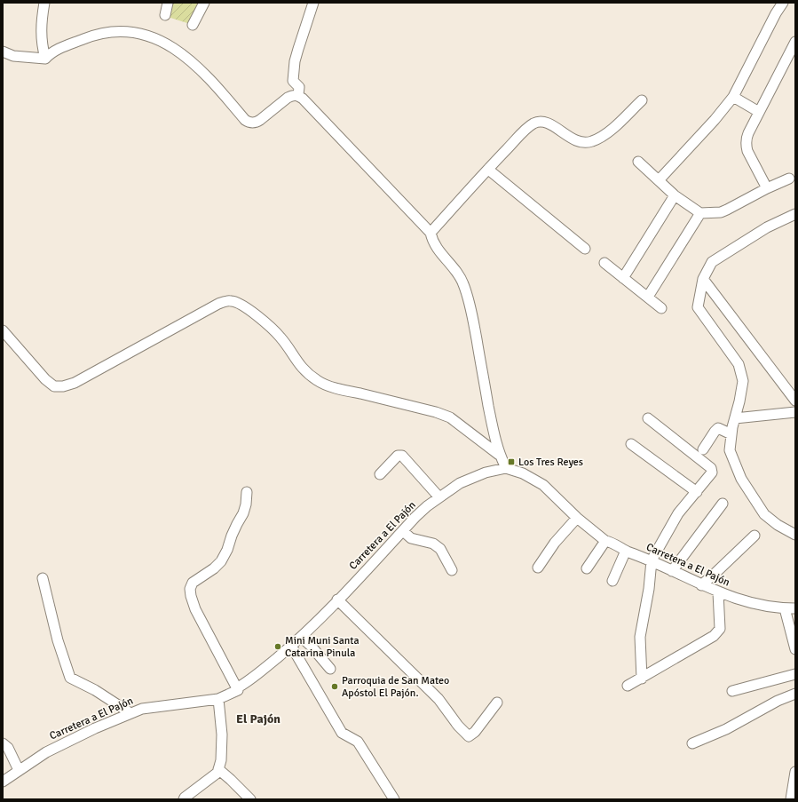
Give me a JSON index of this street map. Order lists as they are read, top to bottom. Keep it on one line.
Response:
{"streets":{"street":["Carretera a El Pajón"]},"districts":["El Pajón"],"places":{"transit":["Los Tres Reyes"],"other":["Mini Muni Santa Catarina Pinula","Parroquia de San Mateo Apóstol El Pajón."]}}
